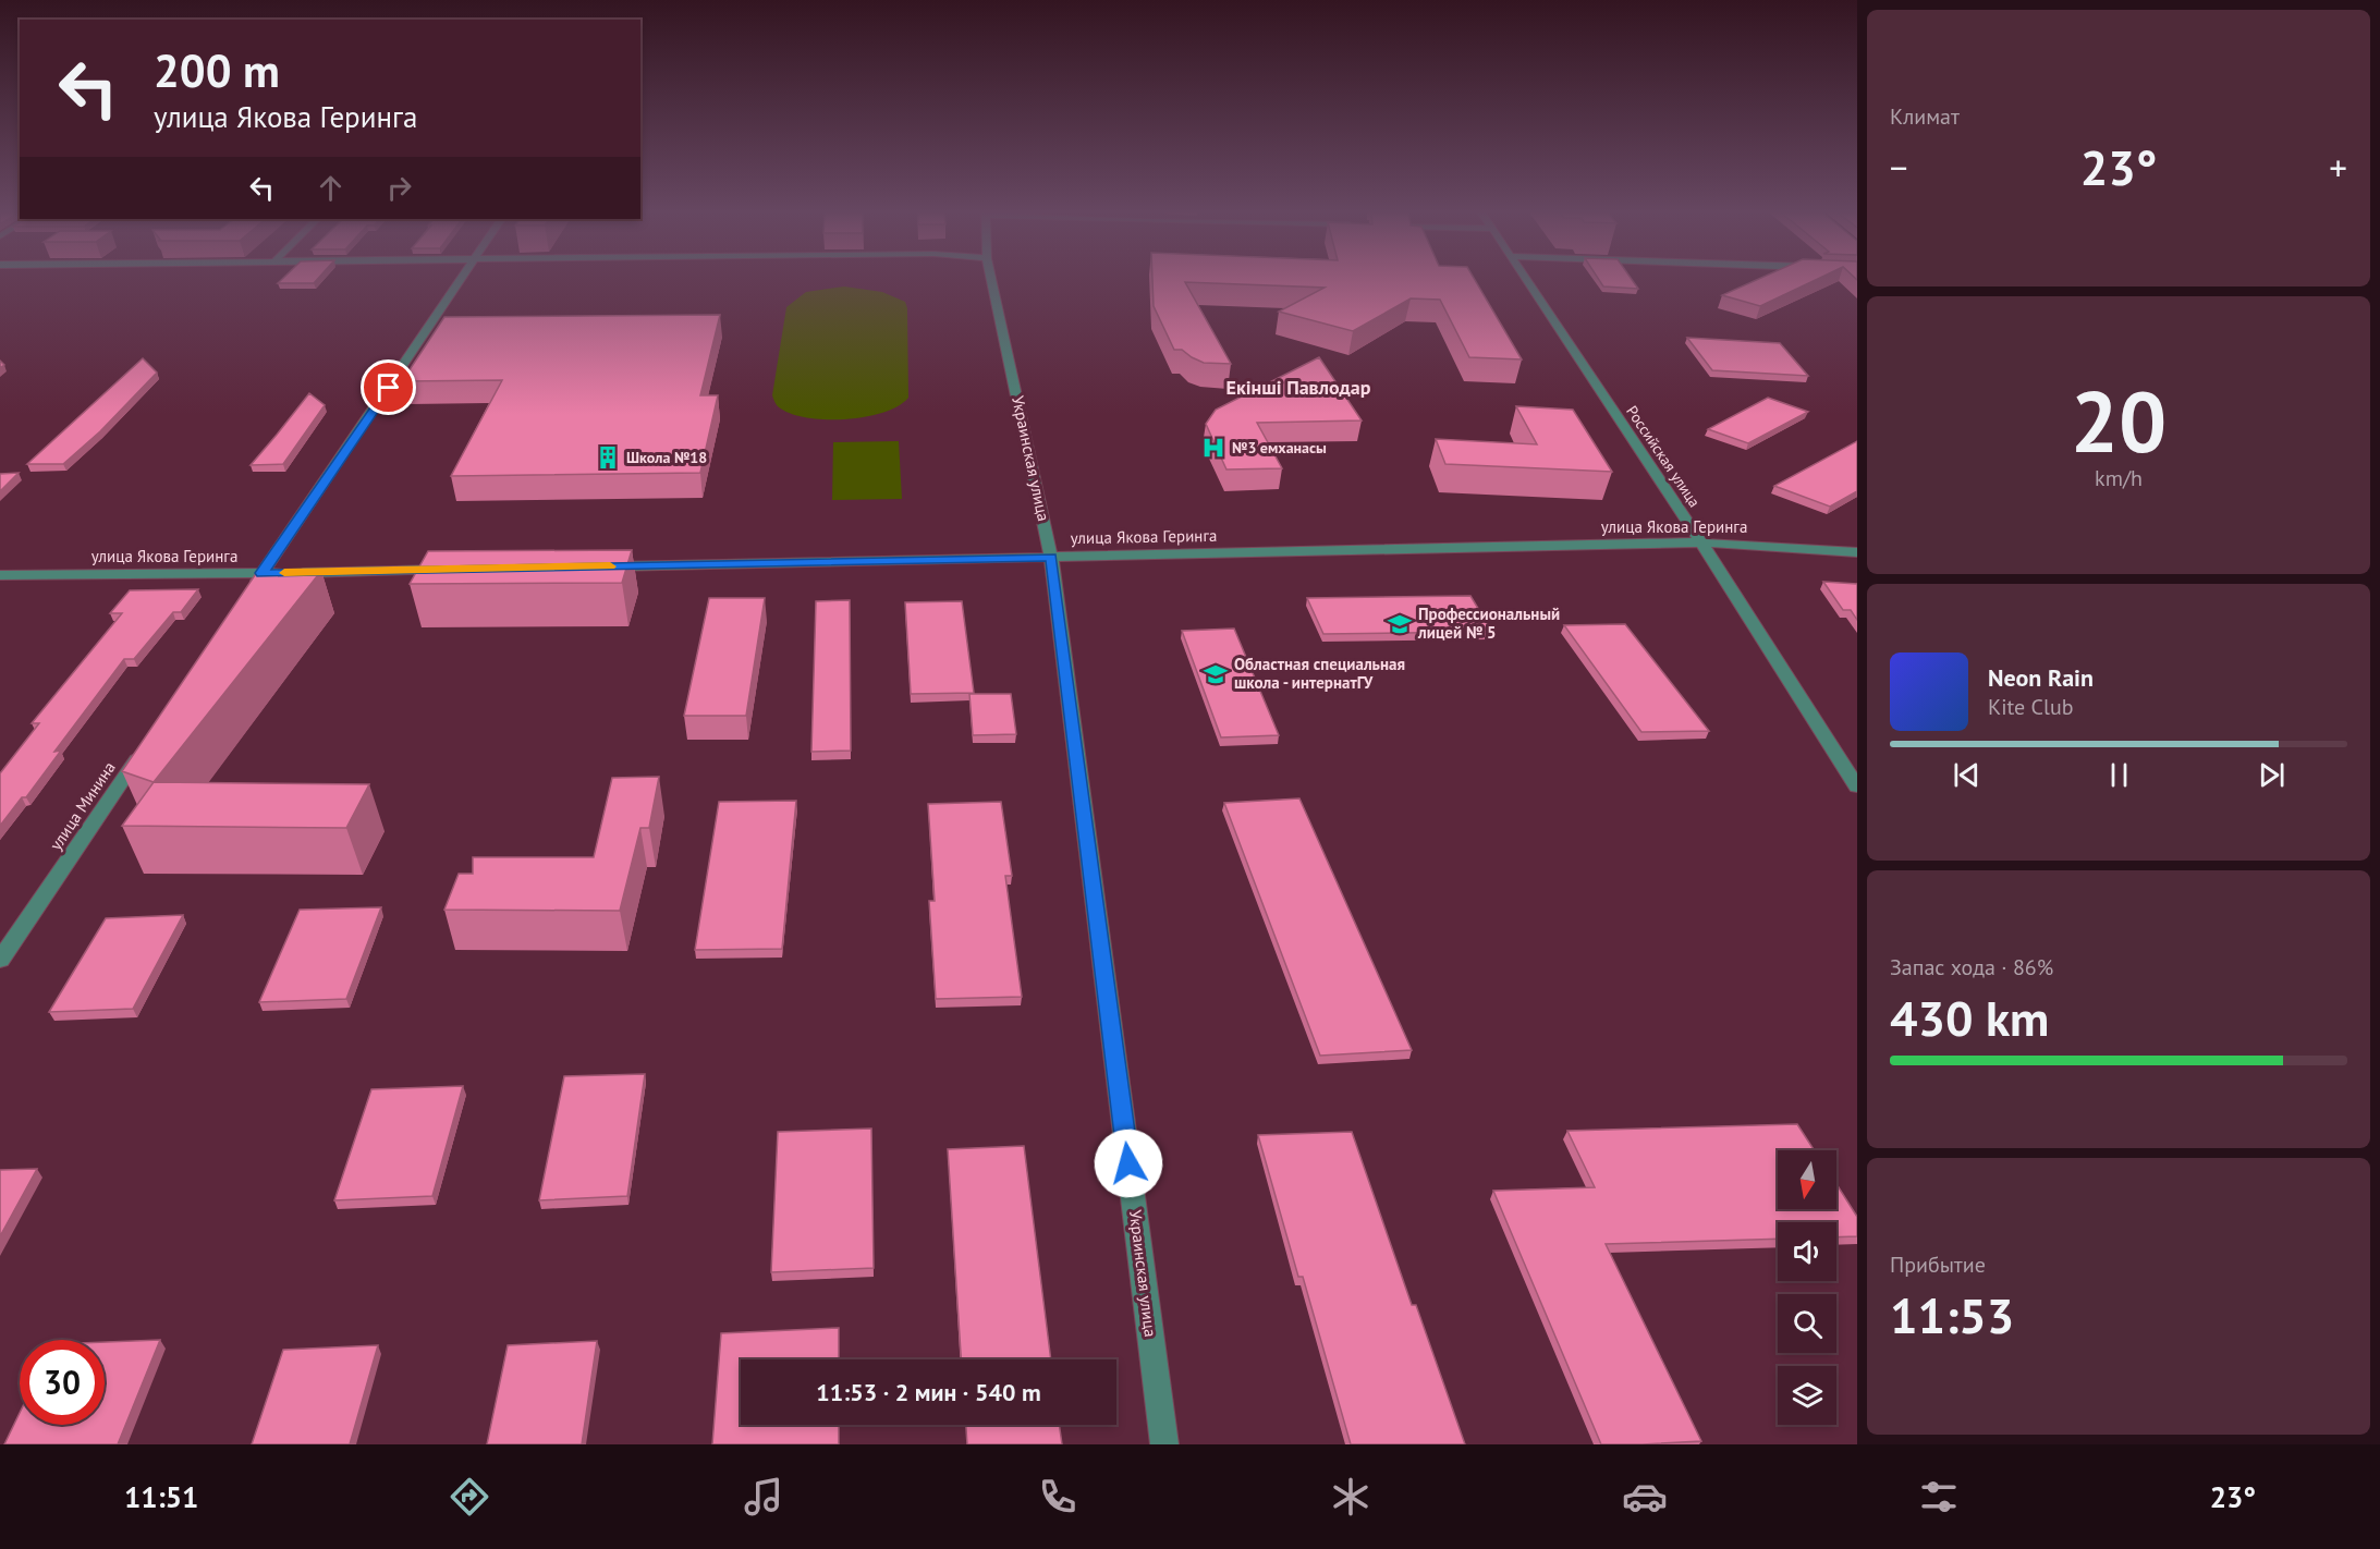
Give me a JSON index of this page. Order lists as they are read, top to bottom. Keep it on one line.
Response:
{"streets":{"street":["Российская улица","Украинская улица","улица Якова Геринга","улица Минина"]},"crossings":[["Российская улица","улица Якова Геринга"],["Украинская улица","улица Якова Геринга"]],"districts":["Екінші Павлодар"],"places":{"hospital":["№3 емханасы"],"building":["Школа №18"],"school or university":["Профессиональный лицей № 5","Областная специальная школа - интернатГУ"]},"north":"bottom","page":{"tile":["Климат",["20","km/h"],["Запас хода · 86%","430 km"],["Прибытие","11:53"]],"turn":["200 m","улица Якова Геринга"],"heat":["−","23°","+"],"song":["Neon Rain","Kite Club"],"limit":"30","trip":"11:53 · 2 мин · 540 m","tabs":["11:51","23°"]}}
